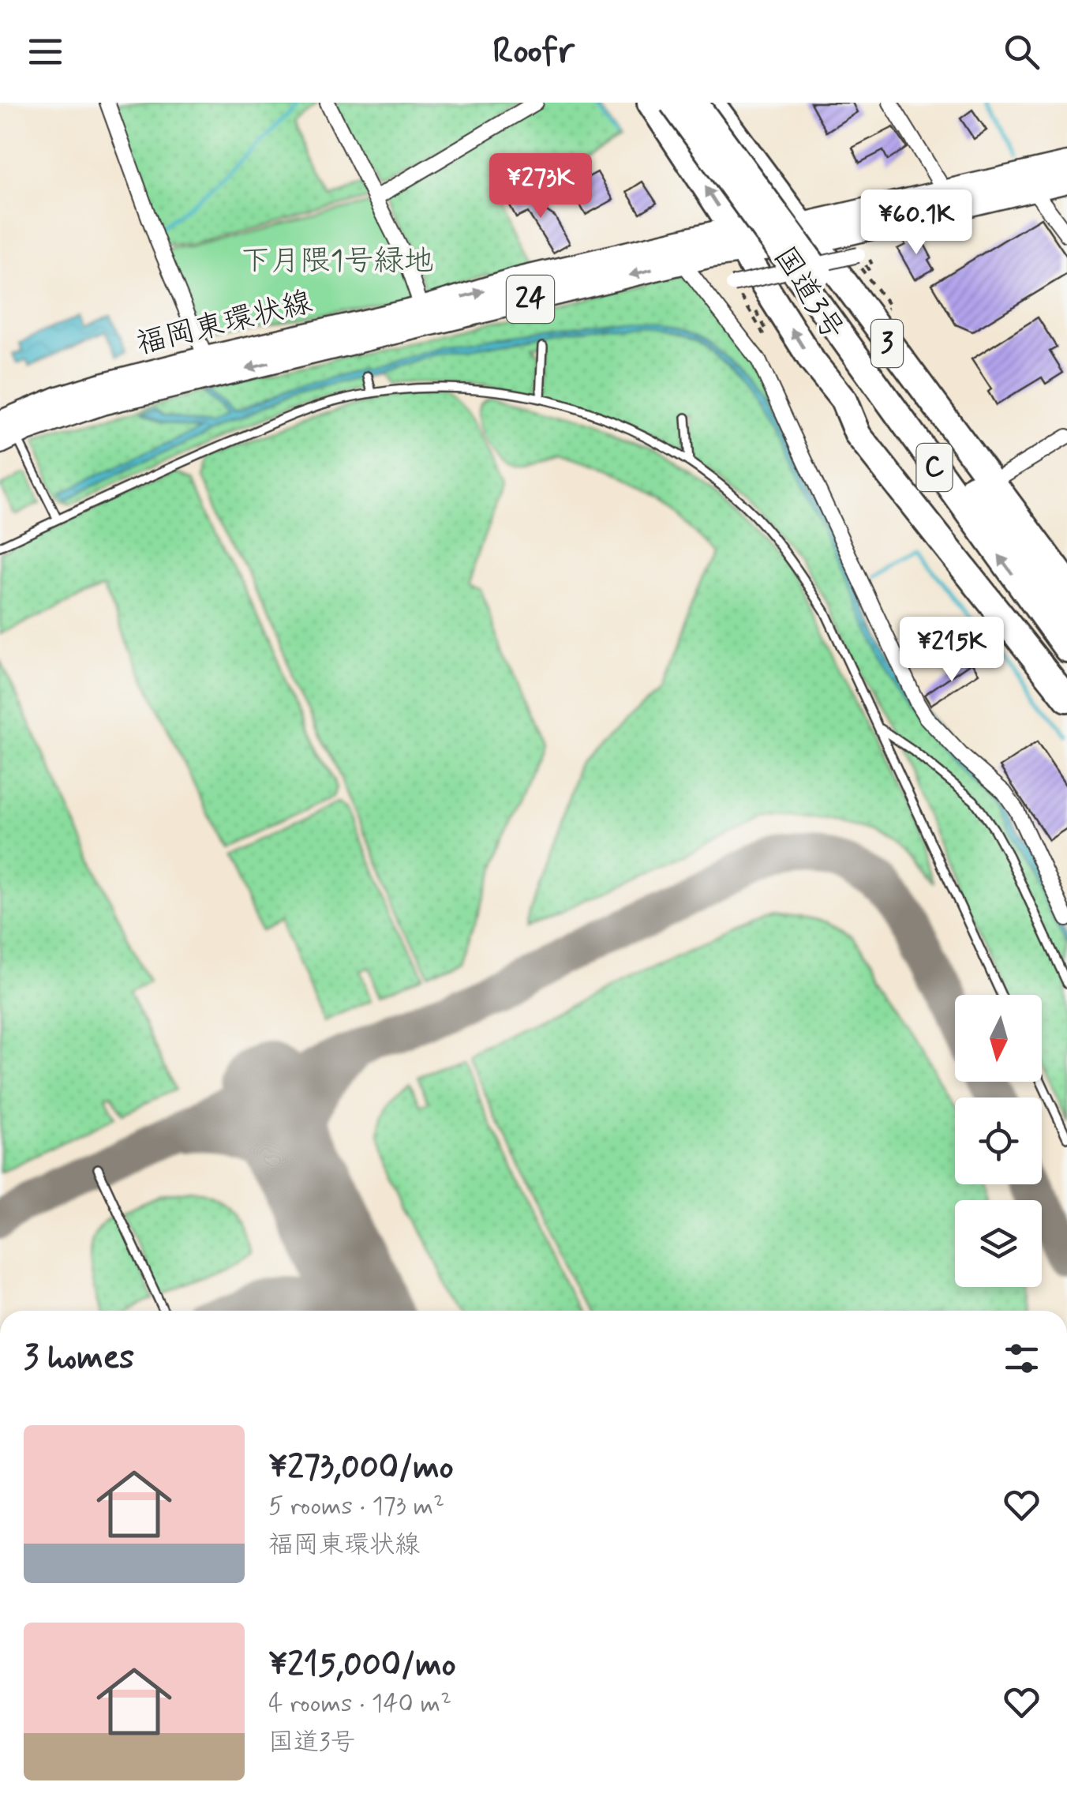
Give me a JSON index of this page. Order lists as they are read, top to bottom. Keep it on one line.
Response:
{"streets":{"highway":["国道3号","3","C"],"main road":["24","福岡東環状線"]},"crossings":[["国道3号","24"],["国道3号","福岡東環状線"],["国道3号","3"],["24","福岡東環状線"]],"parks":["下月隈1号緑地"],"north":"bottom","page":{"header":"Roofr","price":["¥273K","¥60.1K","¥215K"],"heading":"3 homes","list":[{"name":"¥273,000/mo","note":"5 rooms · 173 m² · 福岡東環状線"},{"name":"¥215,000/mo","note":"4 rooms · 140 m² · 国道3号"}]}}
